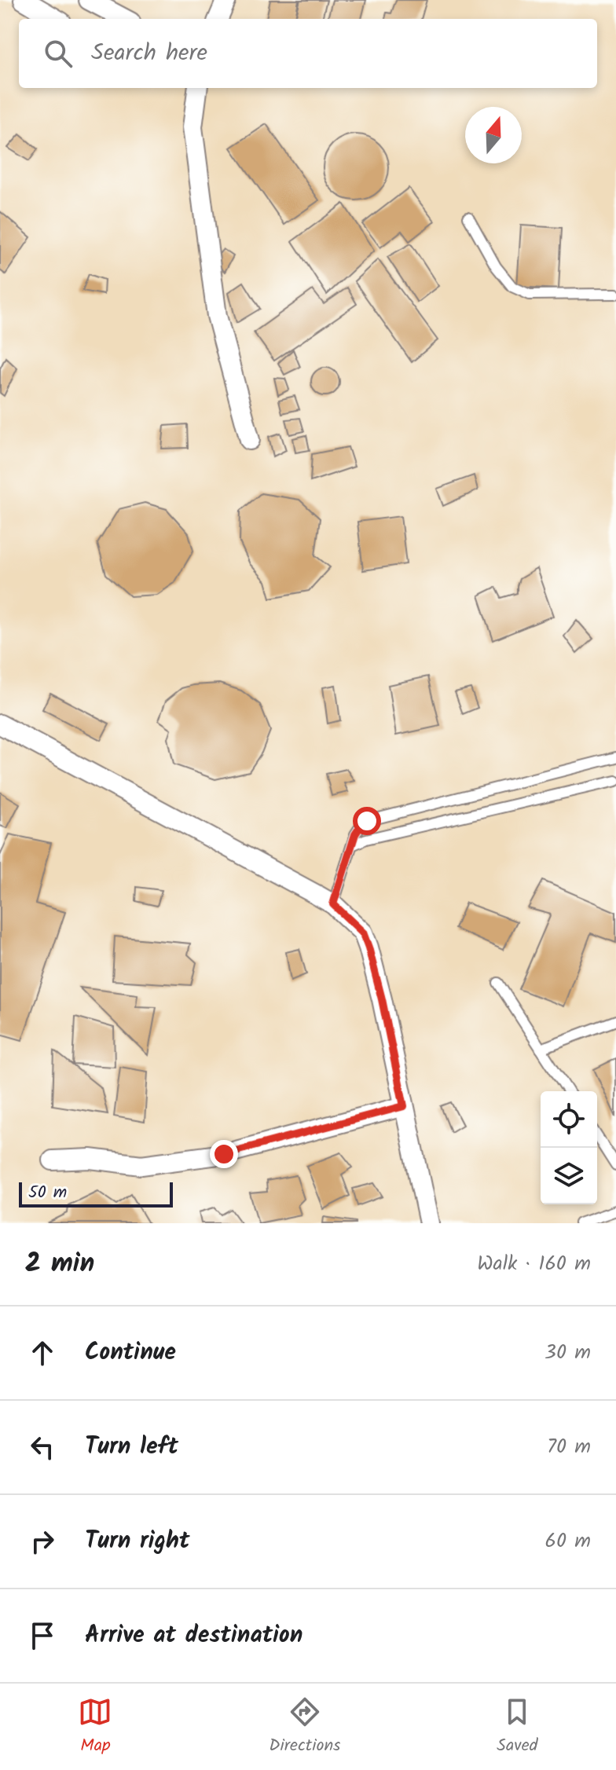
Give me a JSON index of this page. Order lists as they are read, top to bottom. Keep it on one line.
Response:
{"scale_bar":"50 m","north":"top","page":{"search":"Search here","scale":"50 m","heading":["2 min","Walk · 160 m"],"list":[["Continue","30 m"],["Turn left","70 m"],["Turn right","60 m"],"Arrive at destination"],"nav":["Map","Directions","Saved"]}}
